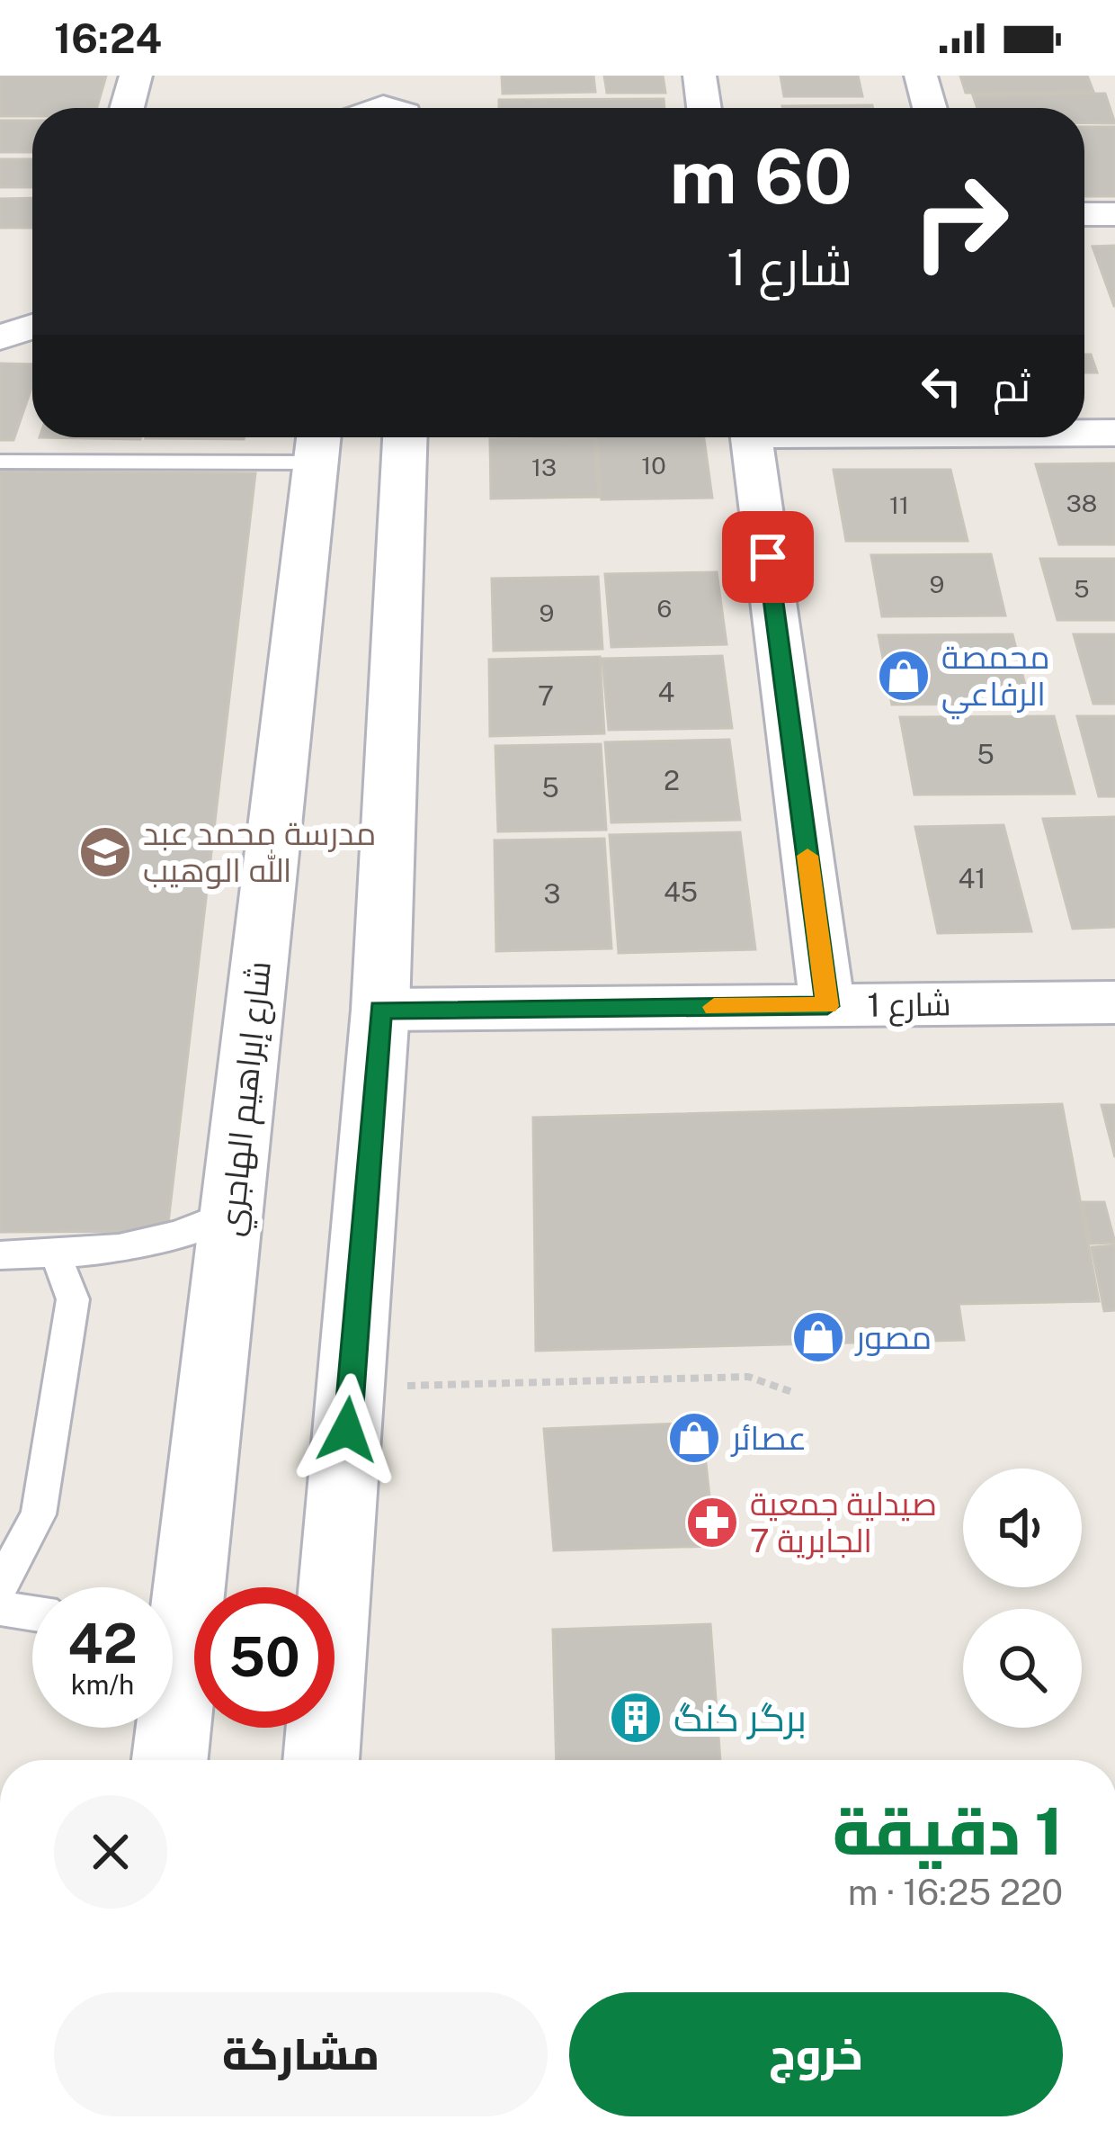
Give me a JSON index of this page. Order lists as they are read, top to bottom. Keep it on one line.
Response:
{"streets":{"main road":["شارع إبراهيم الهاجري"],"street":["شارع 1"]},"places":{"shop":["محمصة الرفاعي","مصور","عصائر"],"school or university":["مدرسة محمد عبد الله الوهيب"],"pharmacy":["صيدلية جمعية الجابرية 7"],"building":["برگر كنگ"]},"house_numbers":["10","13","38","11","9","5","6","9","4","7","5","2","5","41","45","3"],"page":{"status":"16:24","turn":["60 m","شارع 1"],"then":"ثم","speed":"42 km/h","limit":"50","heading":["1 دقيقة","220 m · 16:25"],"buttons":["خروج","مشاركة"]}}
